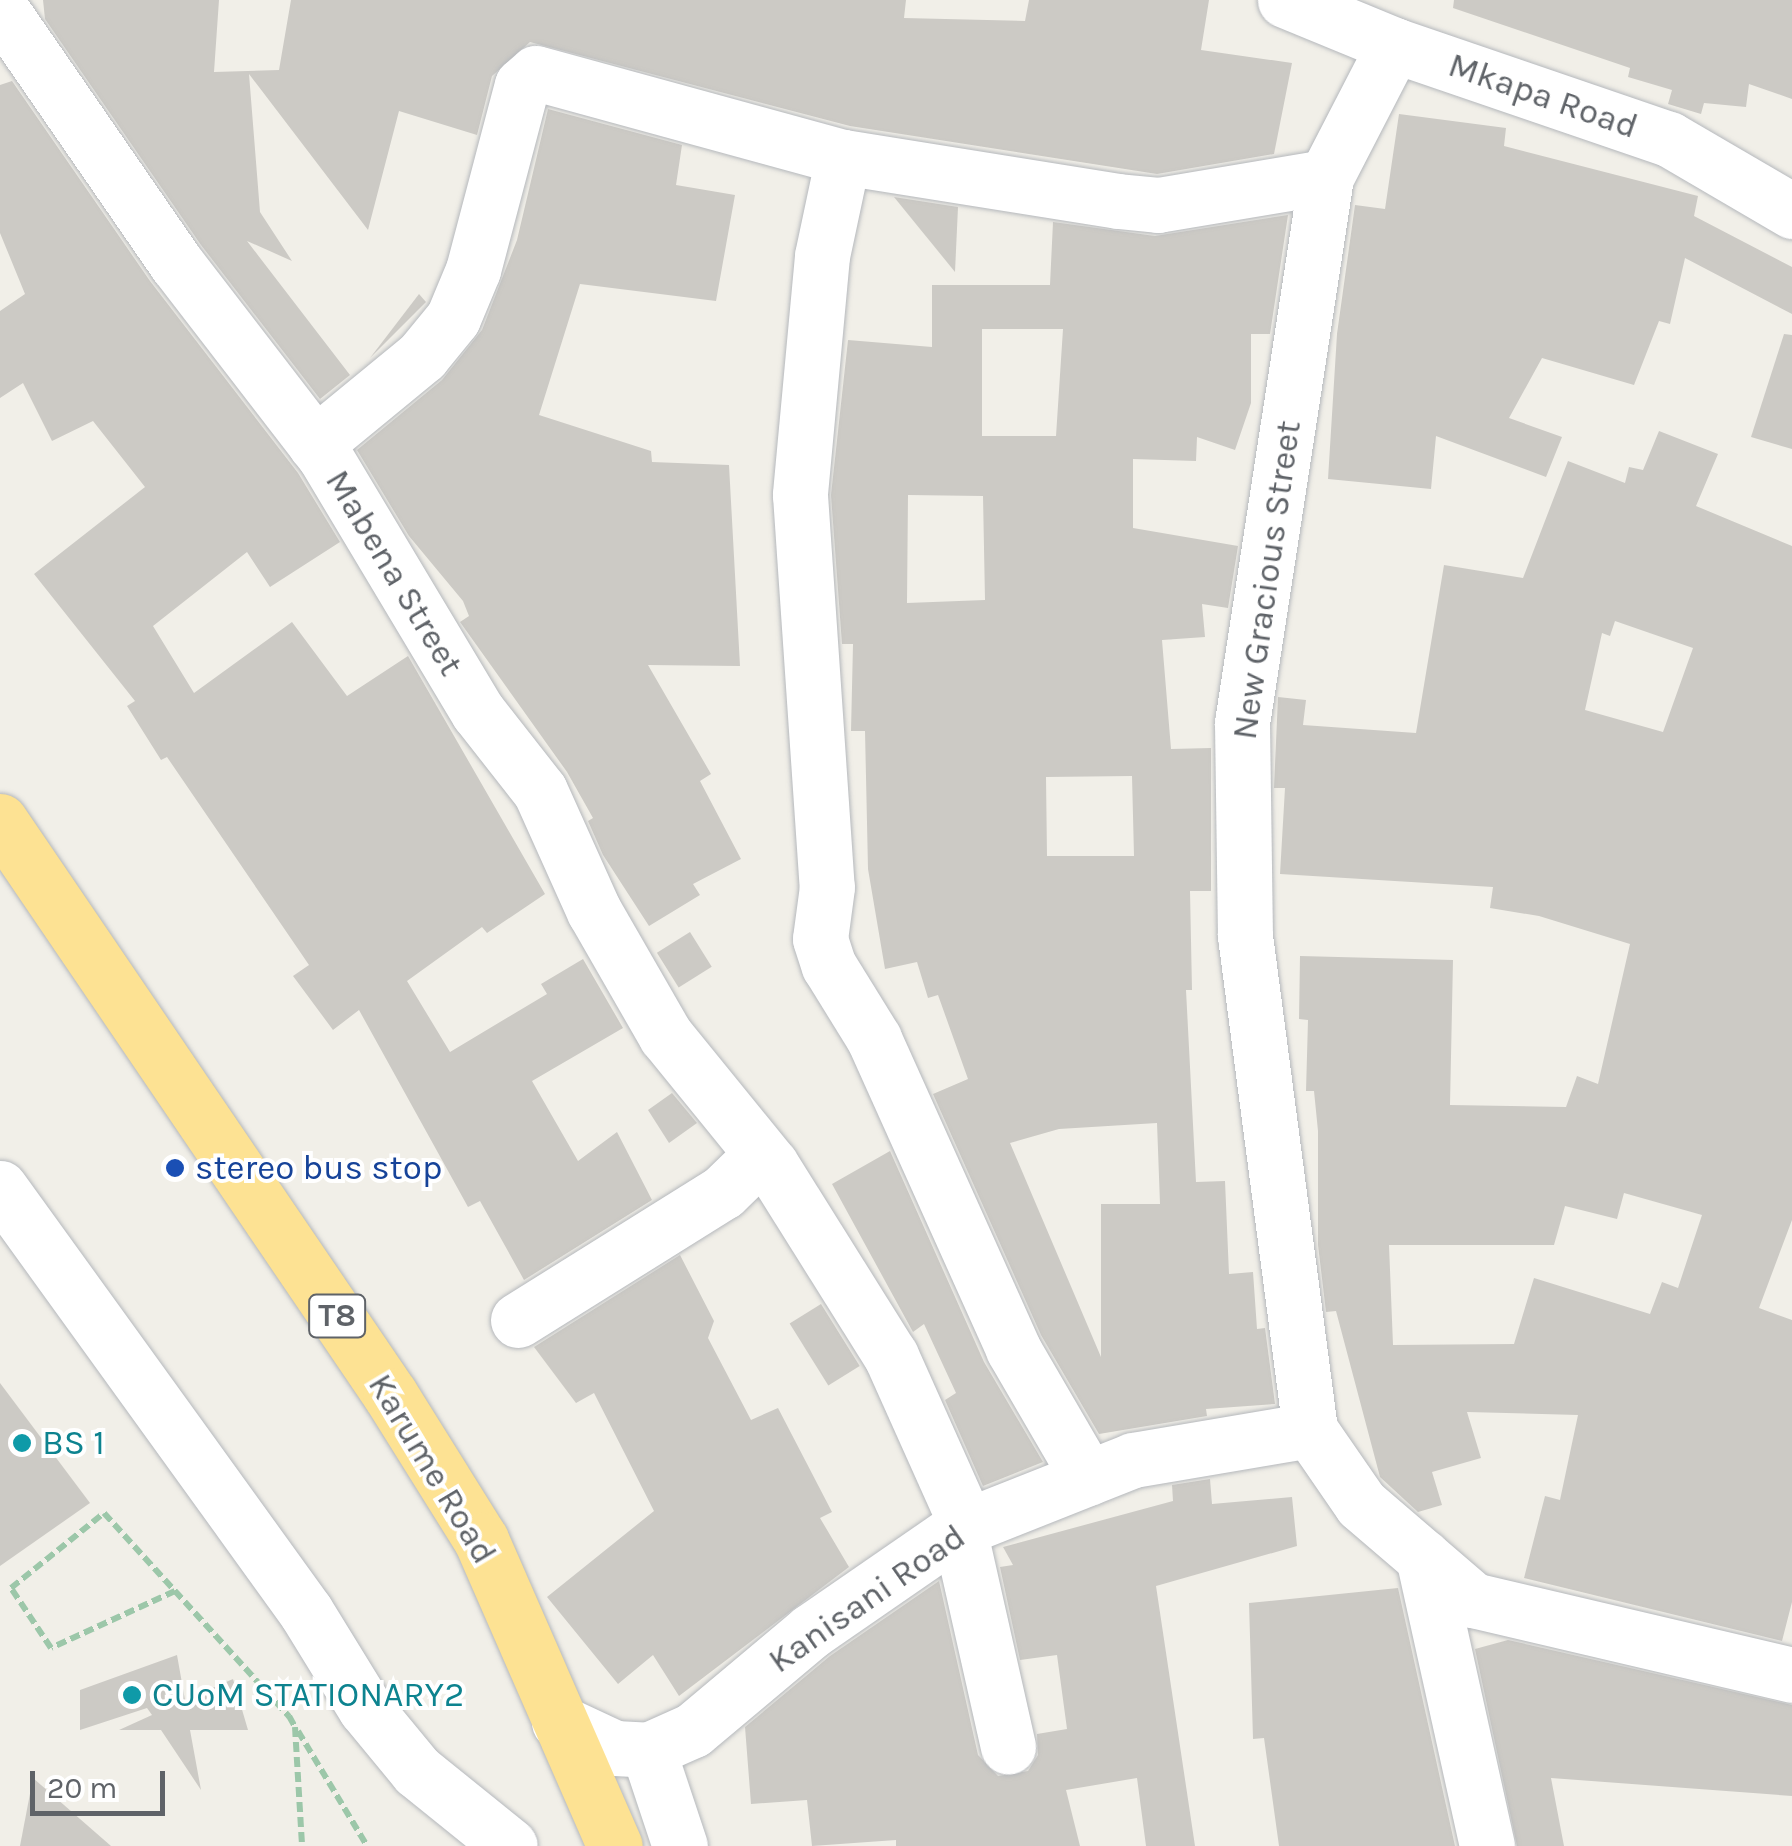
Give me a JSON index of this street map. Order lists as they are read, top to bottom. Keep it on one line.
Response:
{"streets":{"highway":["T8","Karume Road"],"street":["Mkapa Road","Mabena Street","New Gracious Street","Kanisani Road"]},"crossings":[["Mkapa Road","New Gracious Street"],["Mabena Street","Kanisani Road"],["New Gracious Street","Kanisani Road"]],"places":["stereo bus stop","BS 1","CUoM STATIONARY2"],"scale_bar":"20 m"}
